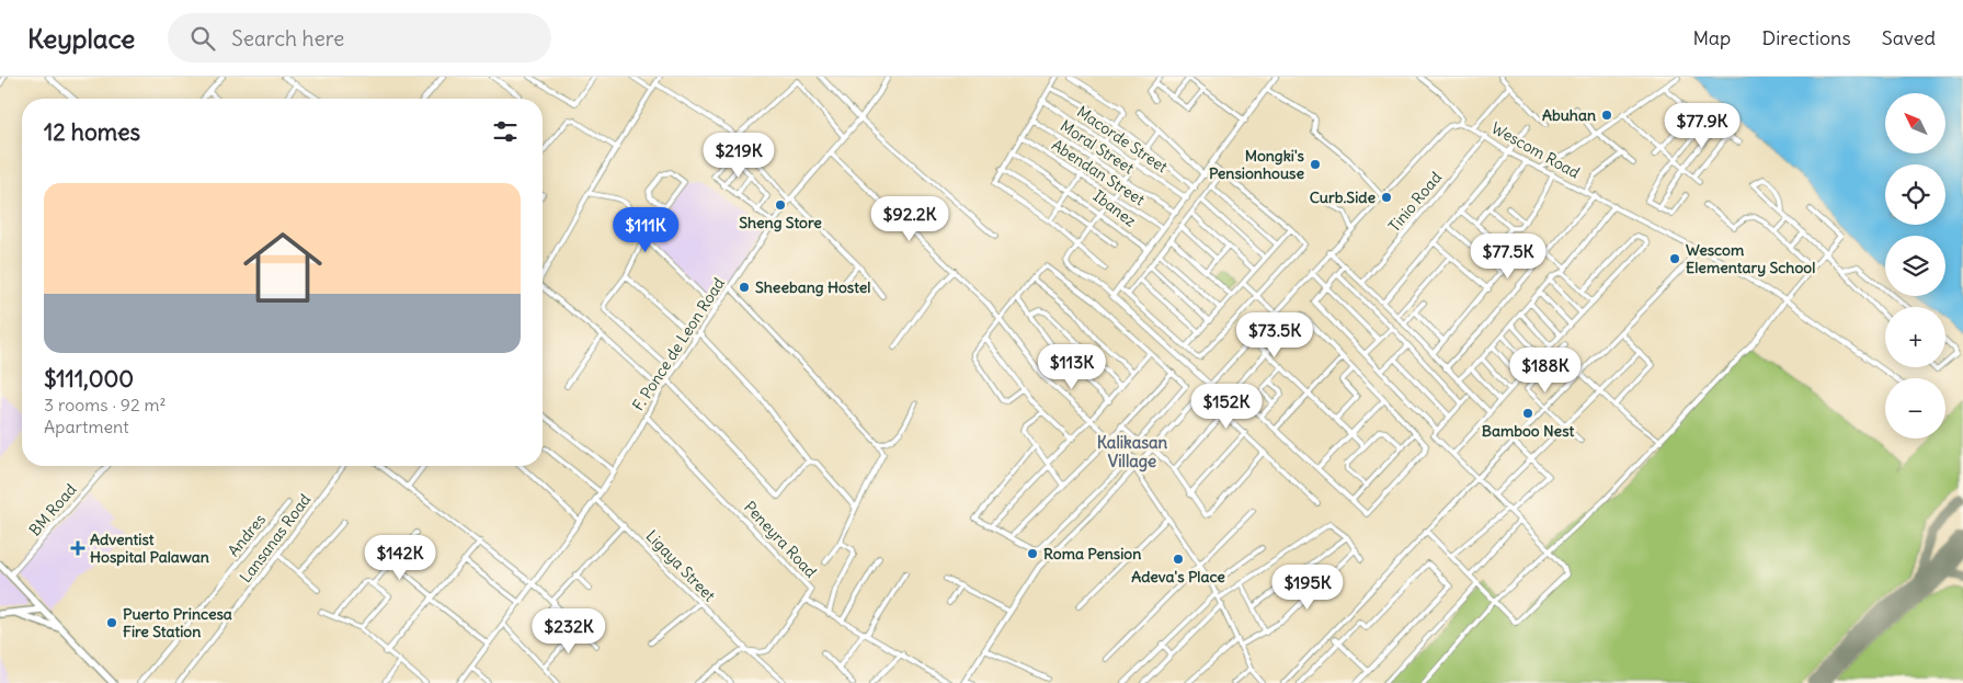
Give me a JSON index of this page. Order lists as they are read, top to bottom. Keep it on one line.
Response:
{"streets":{"street":["Macorde Street","Moral Street","Wescom Road","Abendan Street","Tinio Road","Ibanez","F. Ponce de Leon Road","BM Road","Andres","Lansanas Road","Peneyra Road","Ligaya Street"]},"crossings":[["Wescom Road","Tinio Road"],["F. Ponce de Leon Road","Peneyra Road"],["F. Ponce de Leon Road","Ligaya Street"],["Peneyra Road","Ligaya Street"]],"districts":["Kalikasan Village"],"places":{"other":["Abuhan","Mongki's Pensionhouse","Curb.Side","Sheng Store","Wescom Elementary School","Sheebang Hostel","Bamboo Nest","Roma Pension","Adeva's Place","Puerto Princesa Fire Station"],"health":["Adventist Hospital Palawan"]},"north":"top left","page":{"header":"Keyplace","search":"Search here","nav":["Map","Directions","Saved"],"map_buttons":["+","−"],"heading":"12 homes","price":["$77.9K","$219K","$92.2K","$111K","$77.5K","$73.5K","$113K","$188K","$152K","$142K","$195K","$232K"],"list":[{"name":"$111,000","note":"3 rooms · 92 m² · Apartment"}]}}
